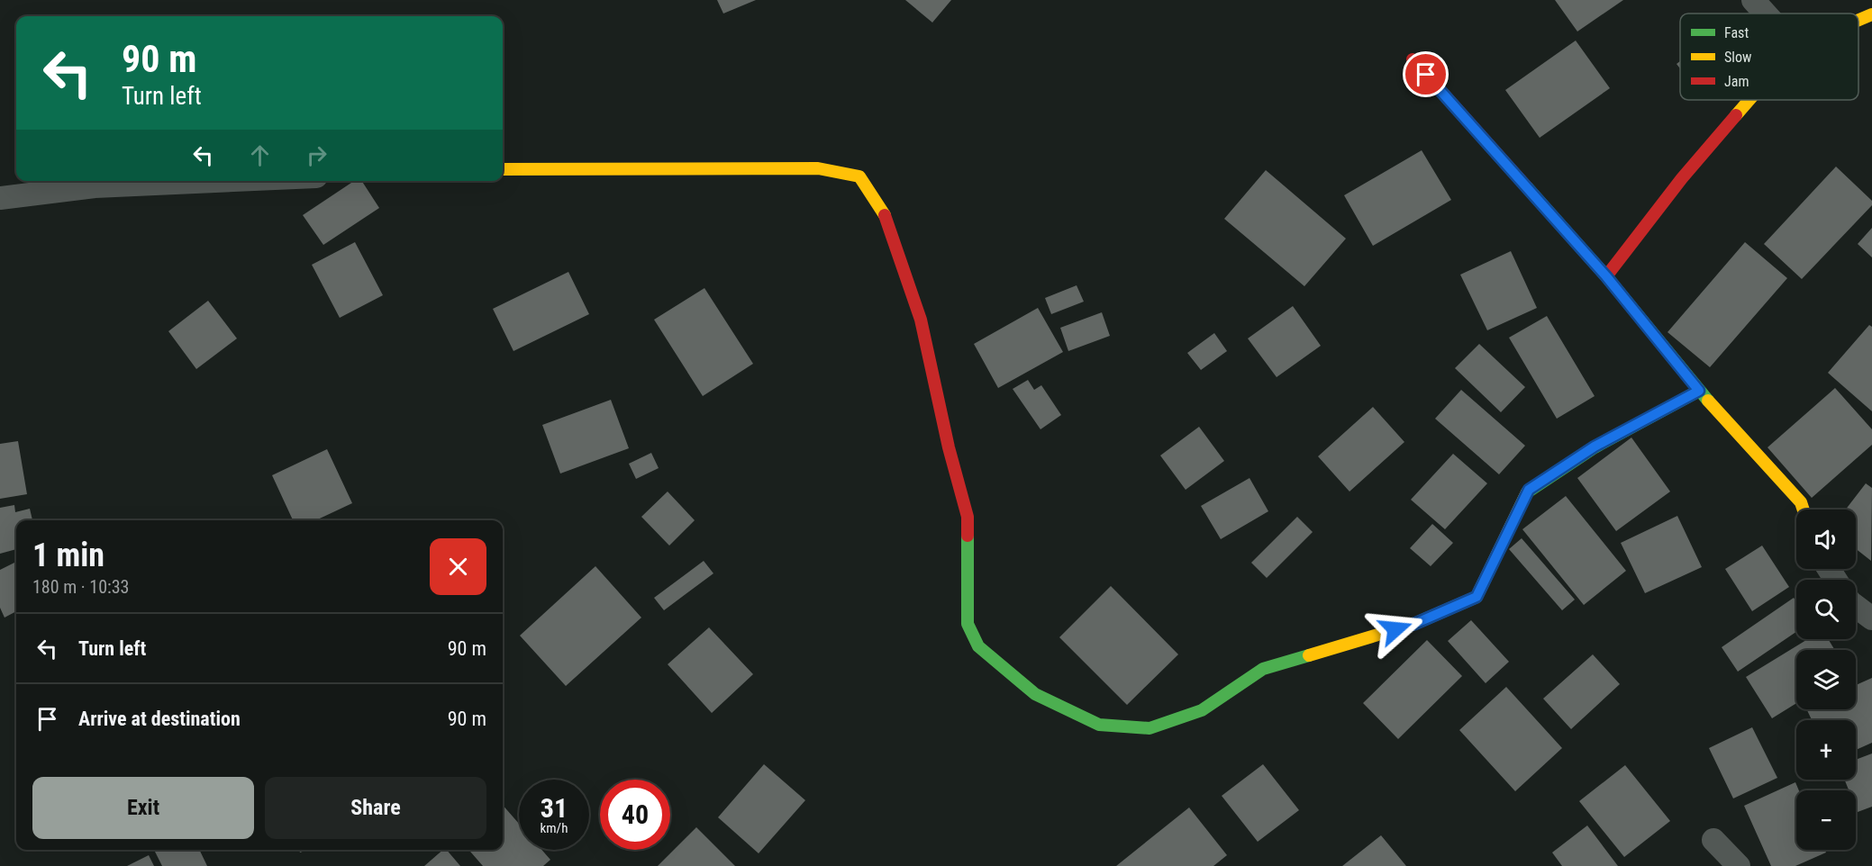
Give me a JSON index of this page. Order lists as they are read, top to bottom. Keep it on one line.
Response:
{"legend":["Fast","Slow","Jam"],"page":{"turn":["90 m","Turn left"],"map_buttons":["+","−"],"heading":["1 min","180 m · 10:33"],"list":[{"name":"Turn left","value":"90 m"},{"name":"Arrive at destination","value":"90 m"}],"buttons":["Exit","Share"],"speed":"31 km/h","limit":"40"}}
